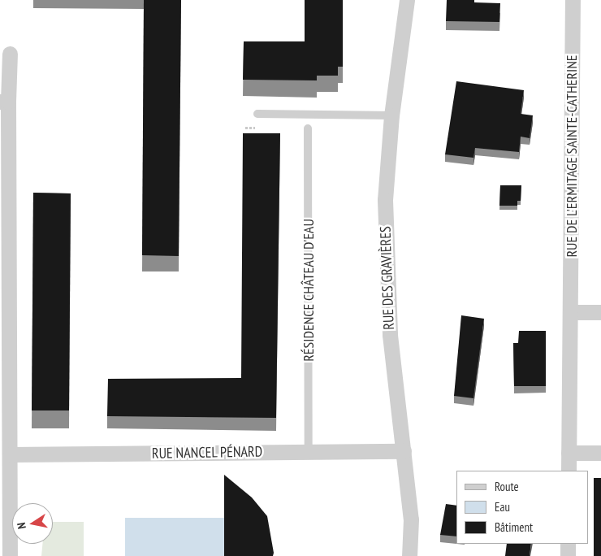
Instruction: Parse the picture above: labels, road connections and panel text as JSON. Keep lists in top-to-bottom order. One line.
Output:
{"streets":{"street":["RUE DE L'ERMITAGE SAINTE-CATHERINE","RUE DES GRAVIÈRES","RUE NANCEL PÉNARD"],"lane":["RÉSIDENCE CHÂTEAU D'EAU"]},"crossings":[["RUE DES GRAVIÈRES","RUE NANCEL PÉNARD"],["RÉSIDENCE CHÂTEAU D'EAU","RUE NANCEL PÉNARD"]],"legend":["Route","Eau","Bâtiment"],"north":"left"}
